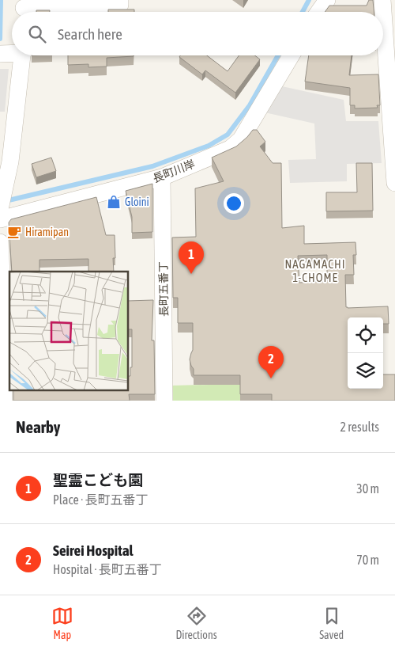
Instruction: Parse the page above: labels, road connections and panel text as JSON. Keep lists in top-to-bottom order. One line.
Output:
{"streets":{"street":["長町川岸","長町五番丁"]},"crossings":[["長町川岸","長町五番丁"]],"districts":["NAGAMACHI 1-CHOME"],"places":{"shop":["Gloini"],"cafe":["Hiramipan"]},"page":{"search":"Search here","pins":["1","2"],"heading":["Nearby","2 results"],"list":[{"mark":"1","name":"聖霊こども園","note":"Place · 長町五番丁","value":"30 m"},{"mark":"2","name":"Seirei Hospital","note":"Hospital · 長町五番丁","value":"70 m"}],"nav":["Map","Directions","Saved"]}}
